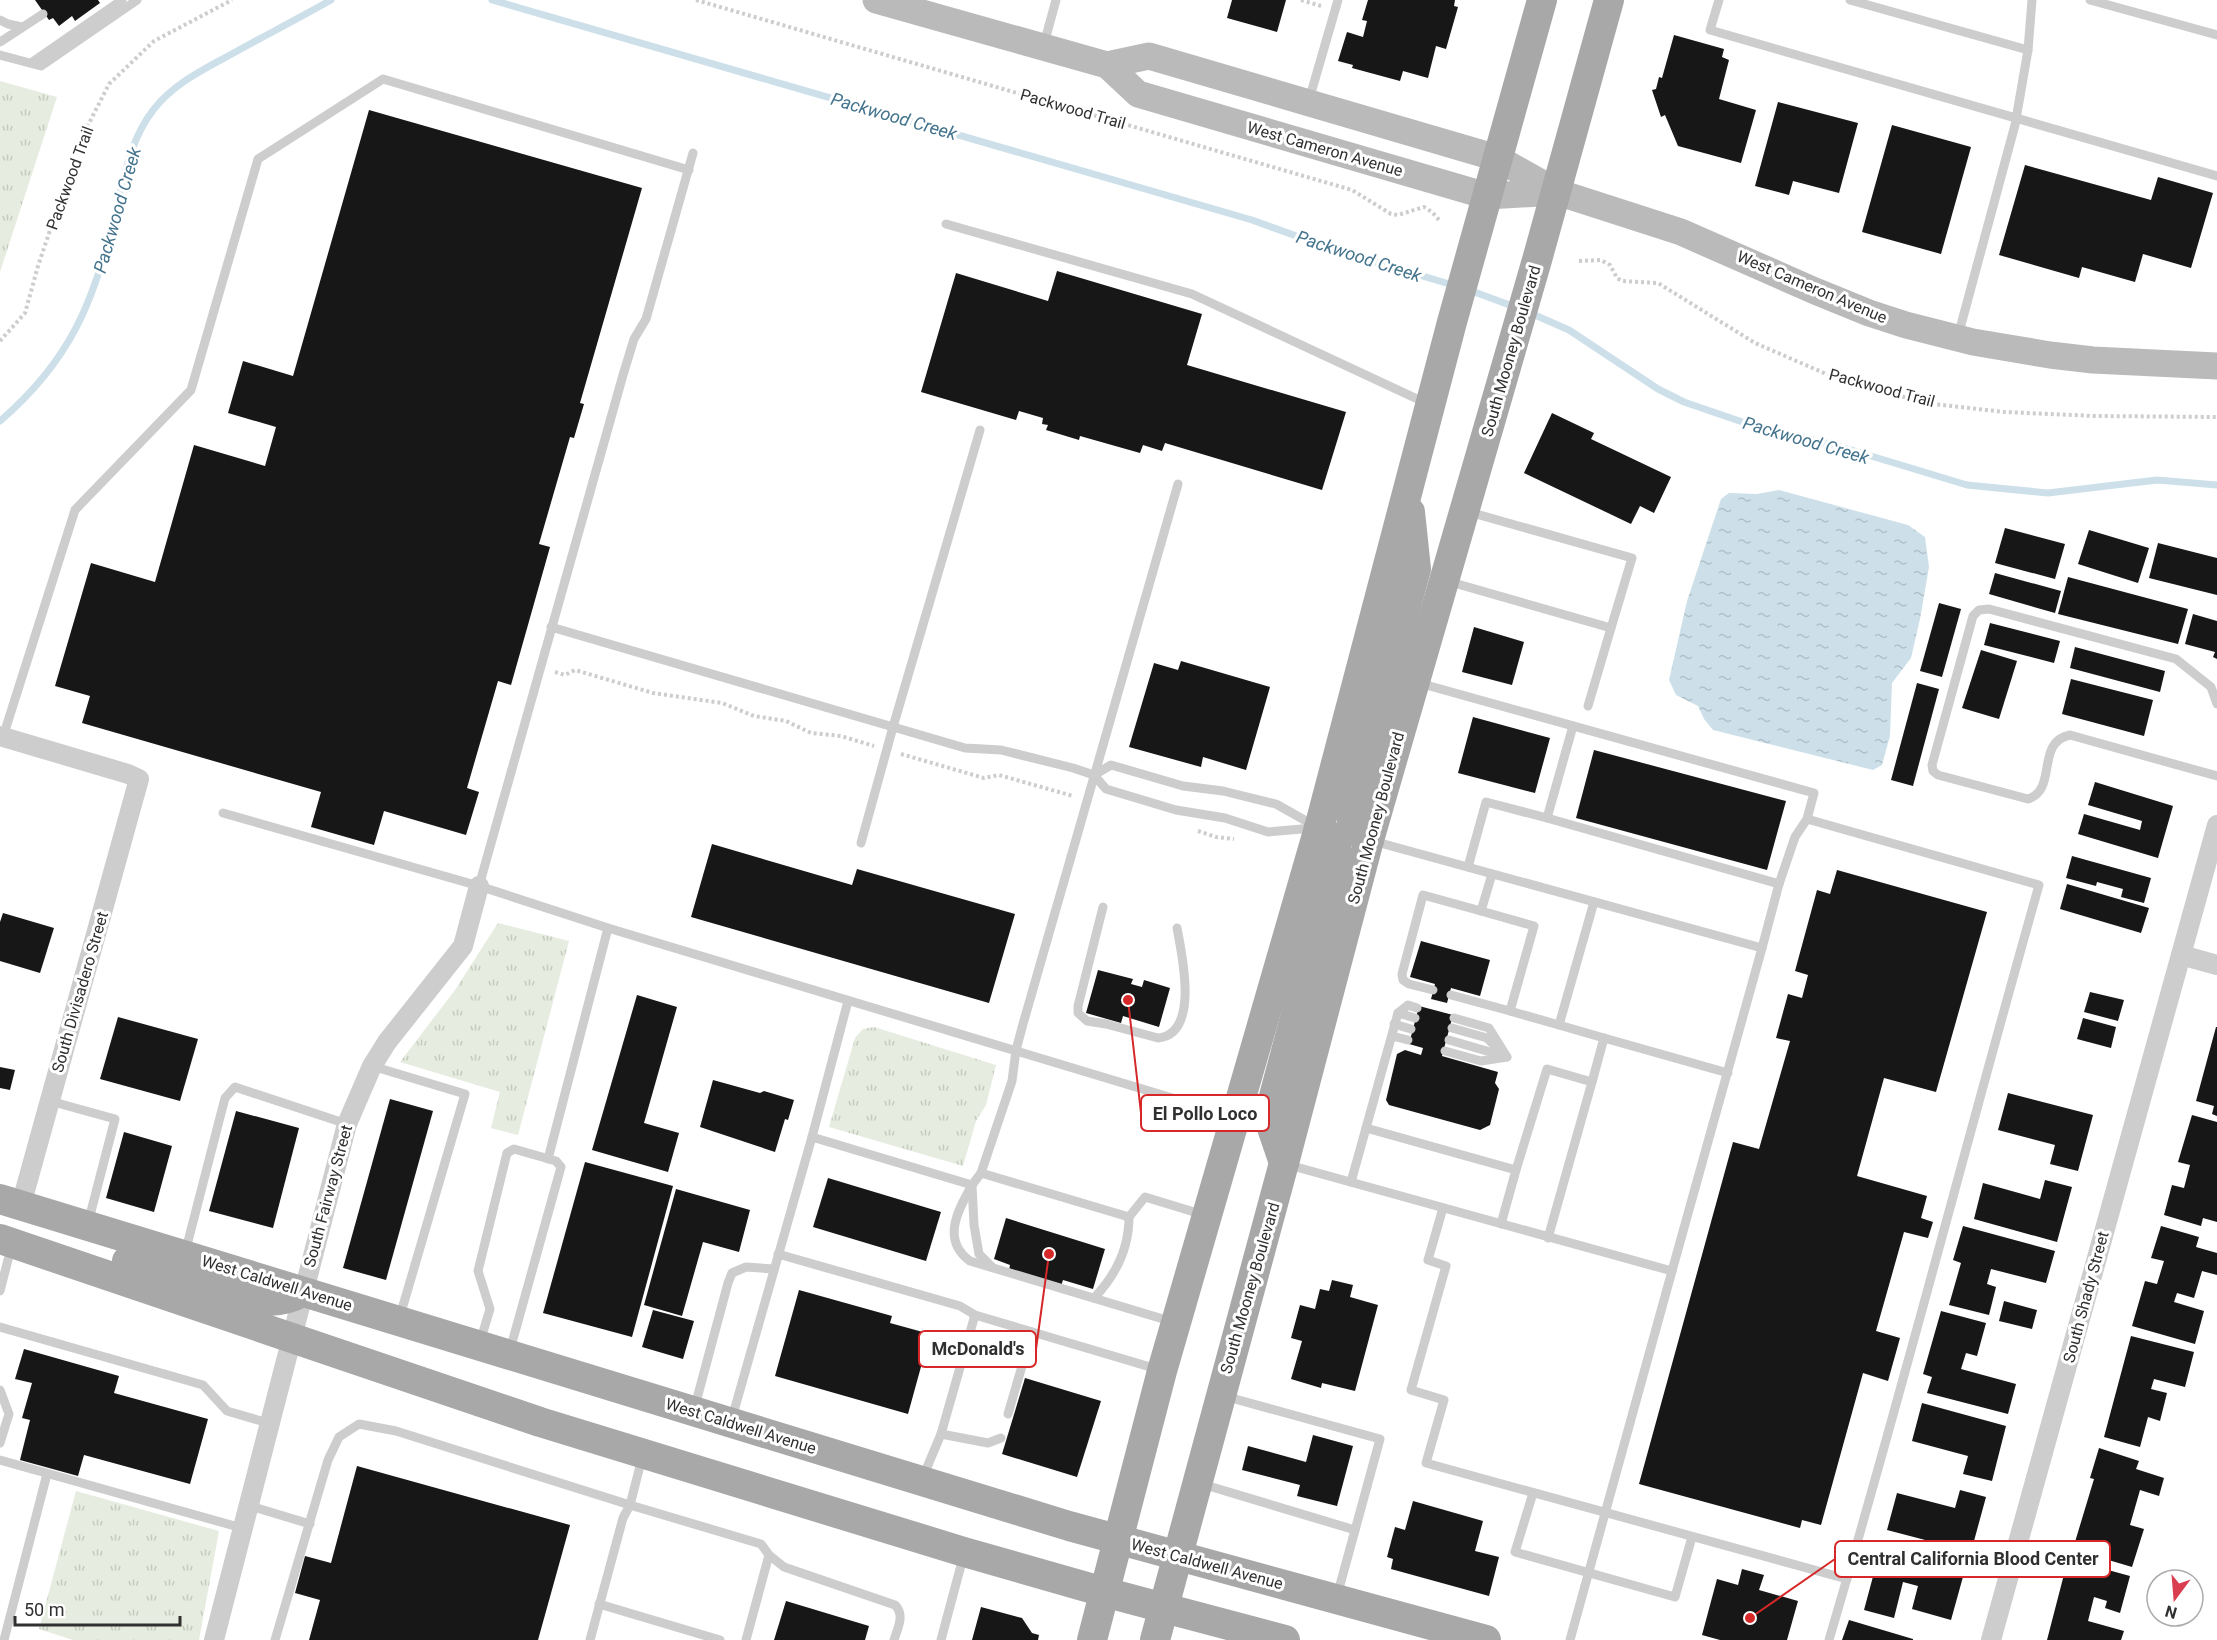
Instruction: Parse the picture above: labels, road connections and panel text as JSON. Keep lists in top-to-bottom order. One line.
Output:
{"streets":{"main road":["South Mooney Boulevard","West Caldwell Avenue"],"street":["West Cameron Avenue","South Divisadero Street","South Fairway Street","South Shady Street"],"path":["Packwood Trail"]},"crossings":[["West Cameron Avenue","South Mooney Boulevard"],["South Mooney Boulevard","West Caldwell Avenue"],["South Divisadero Street","West Caldwell Avenue"],["South Fairway Street","West Caldwell Avenue"]],"water":["Packwood Creek"],"places":["El Pollo Loco","McDonald's","Central California Blood Center"],"scale_bar":"50 m","north":"bottom"}
